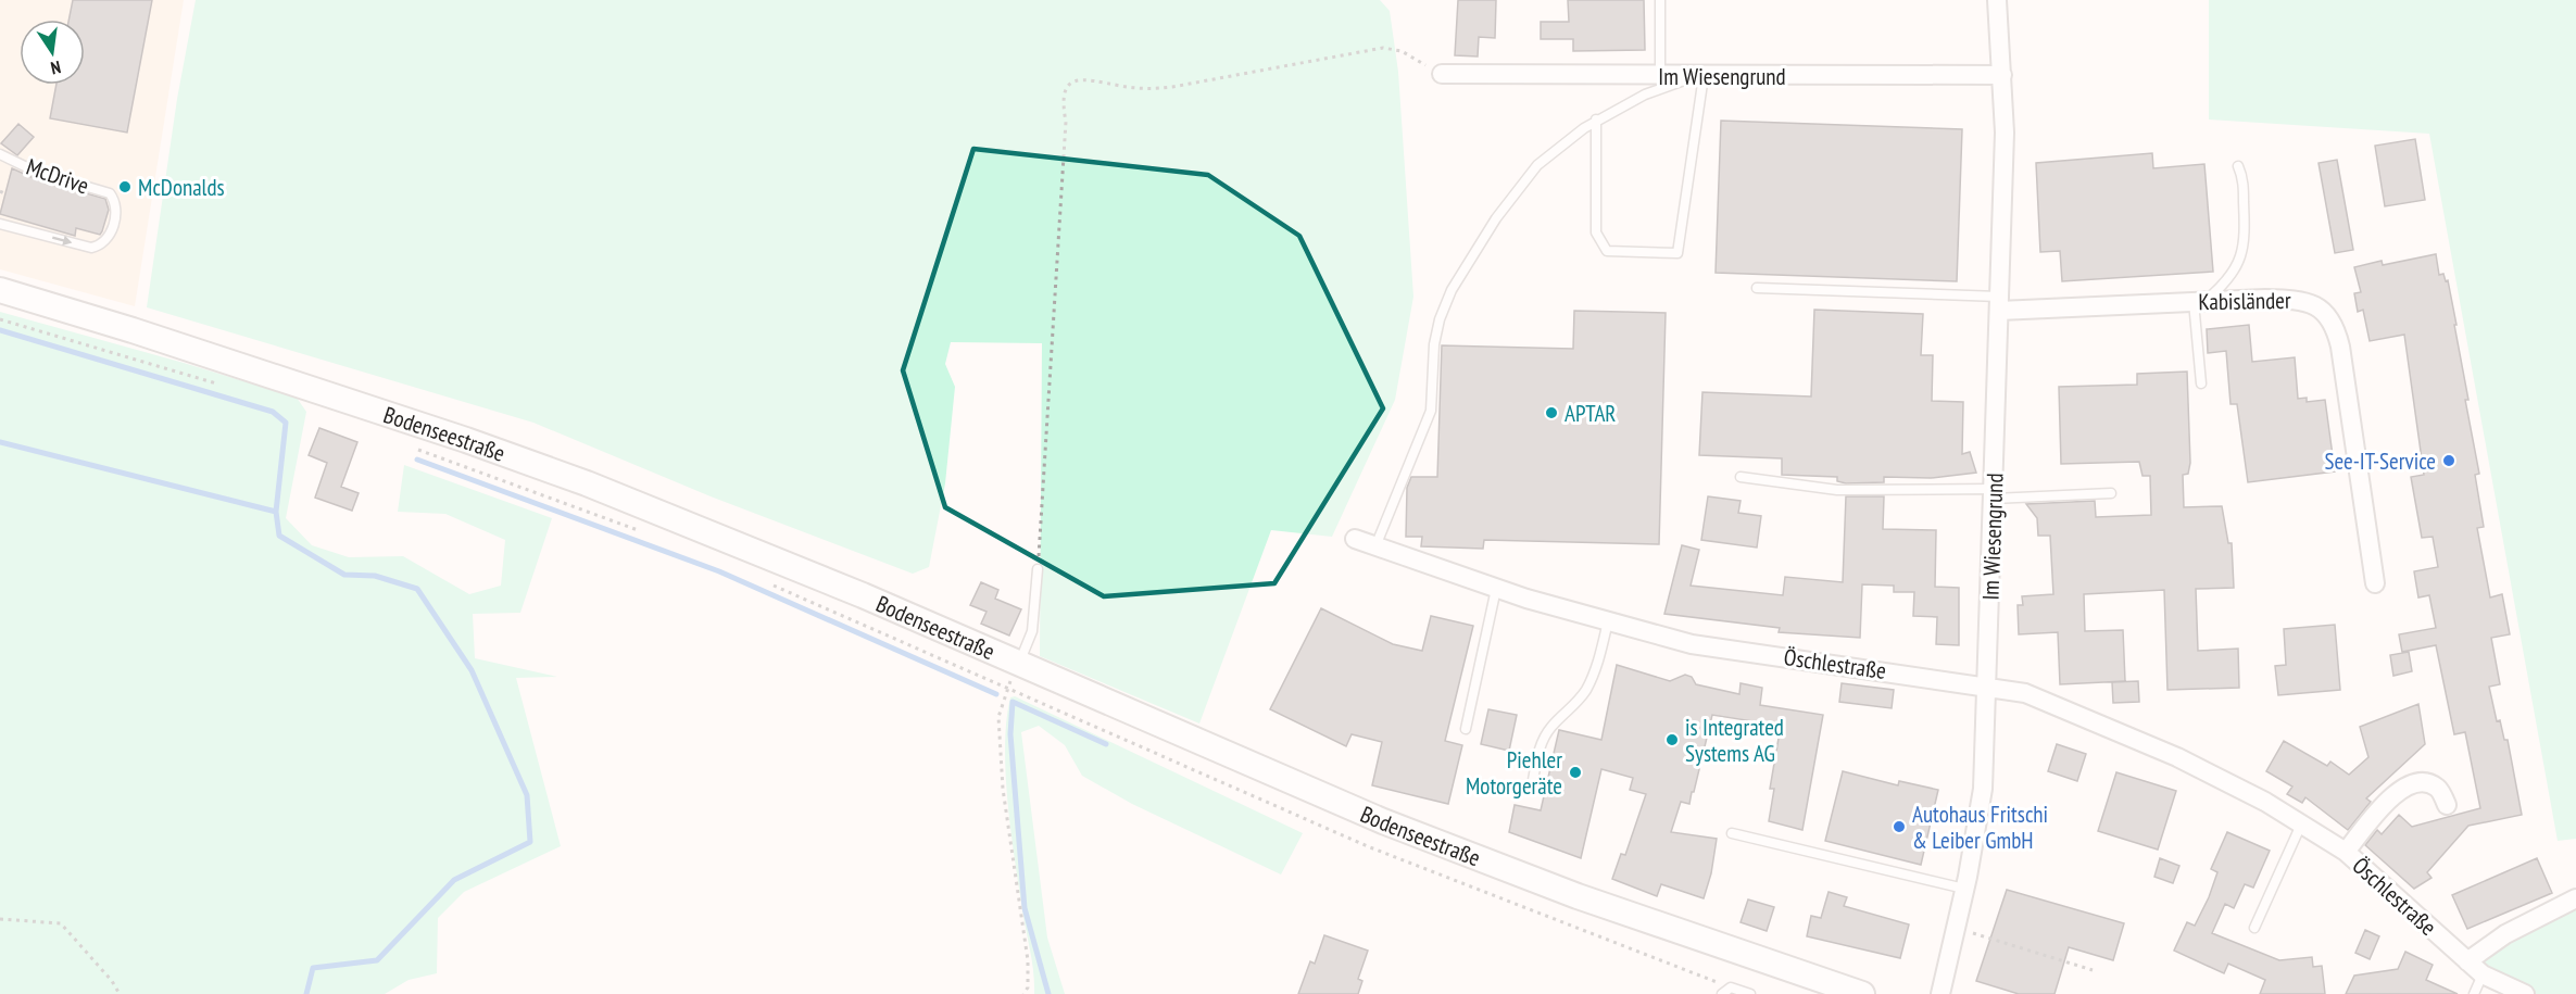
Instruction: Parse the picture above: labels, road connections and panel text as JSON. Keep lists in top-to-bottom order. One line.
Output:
{"streets":{"street":["Im Wiesengrund","Kabisländer","Bodenseestraße","Öschlestraße"],"lane":["McDrive"]},"crossings":[["Im Wiesengrund","Kabisländer"],["Im Wiesengrund","Öschlestraße"]],"places":["McDonalds","APTAR","See-IT-Service","is Integrated Systems AG","Piehler Motorgeräte","Autohaus Fritschi & Leiber GmbH"],"north":"bottom"}
